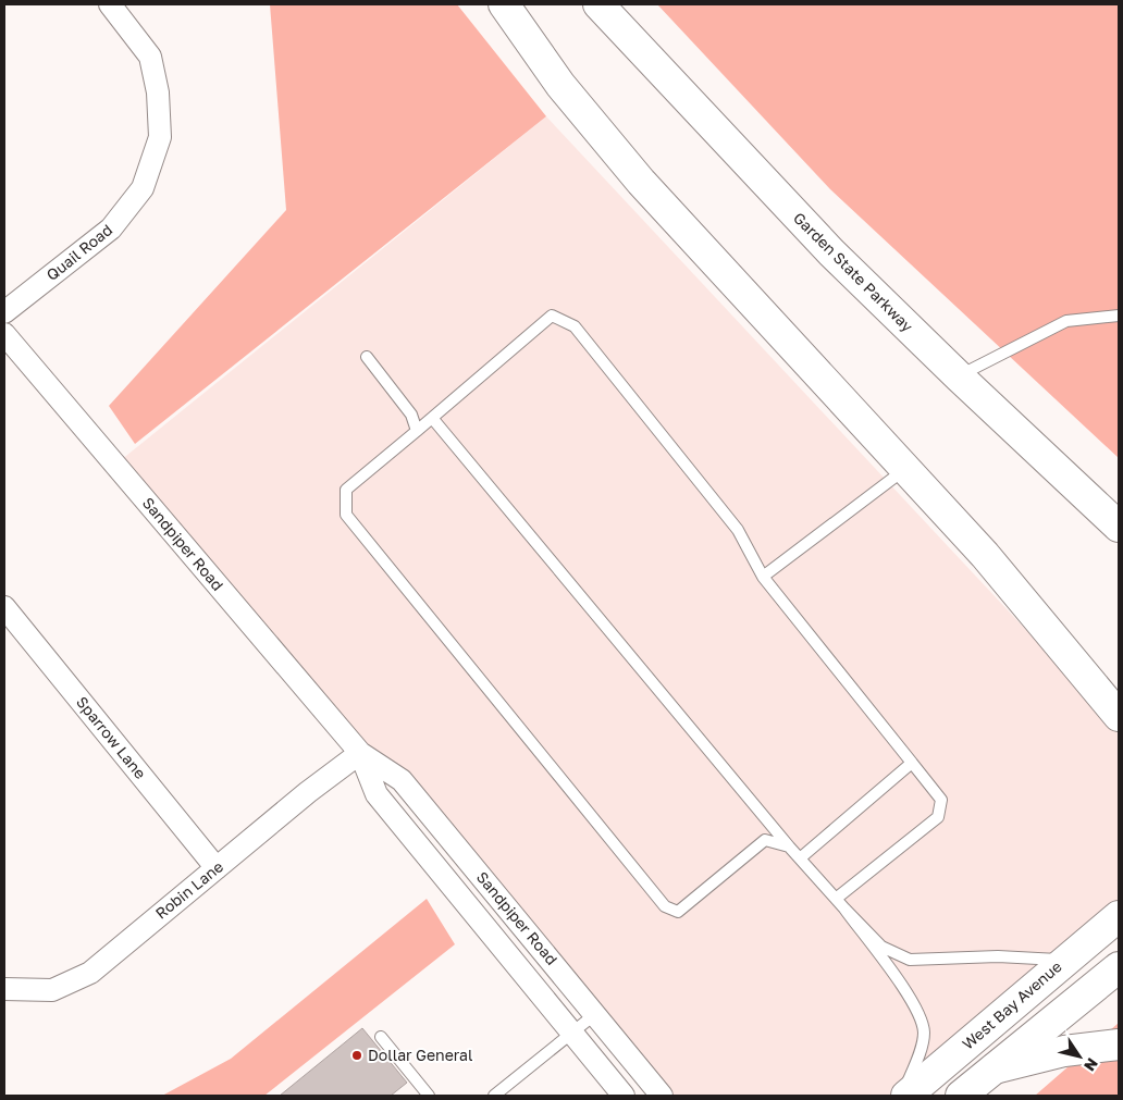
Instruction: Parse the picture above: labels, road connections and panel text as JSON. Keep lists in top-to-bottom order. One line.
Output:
{"streets":{"main road":["Garden State Parkway","West Bay Avenue"],"street":["Quail Road","Sandpiper Road","Sparrow Lane","Robin Lane"]},"crossings":[["Sandpiper Road","Robin Lane"],["Sparrow Lane","Robin Lane"]],"places":["Dollar General"],"north":"bottom right"}
